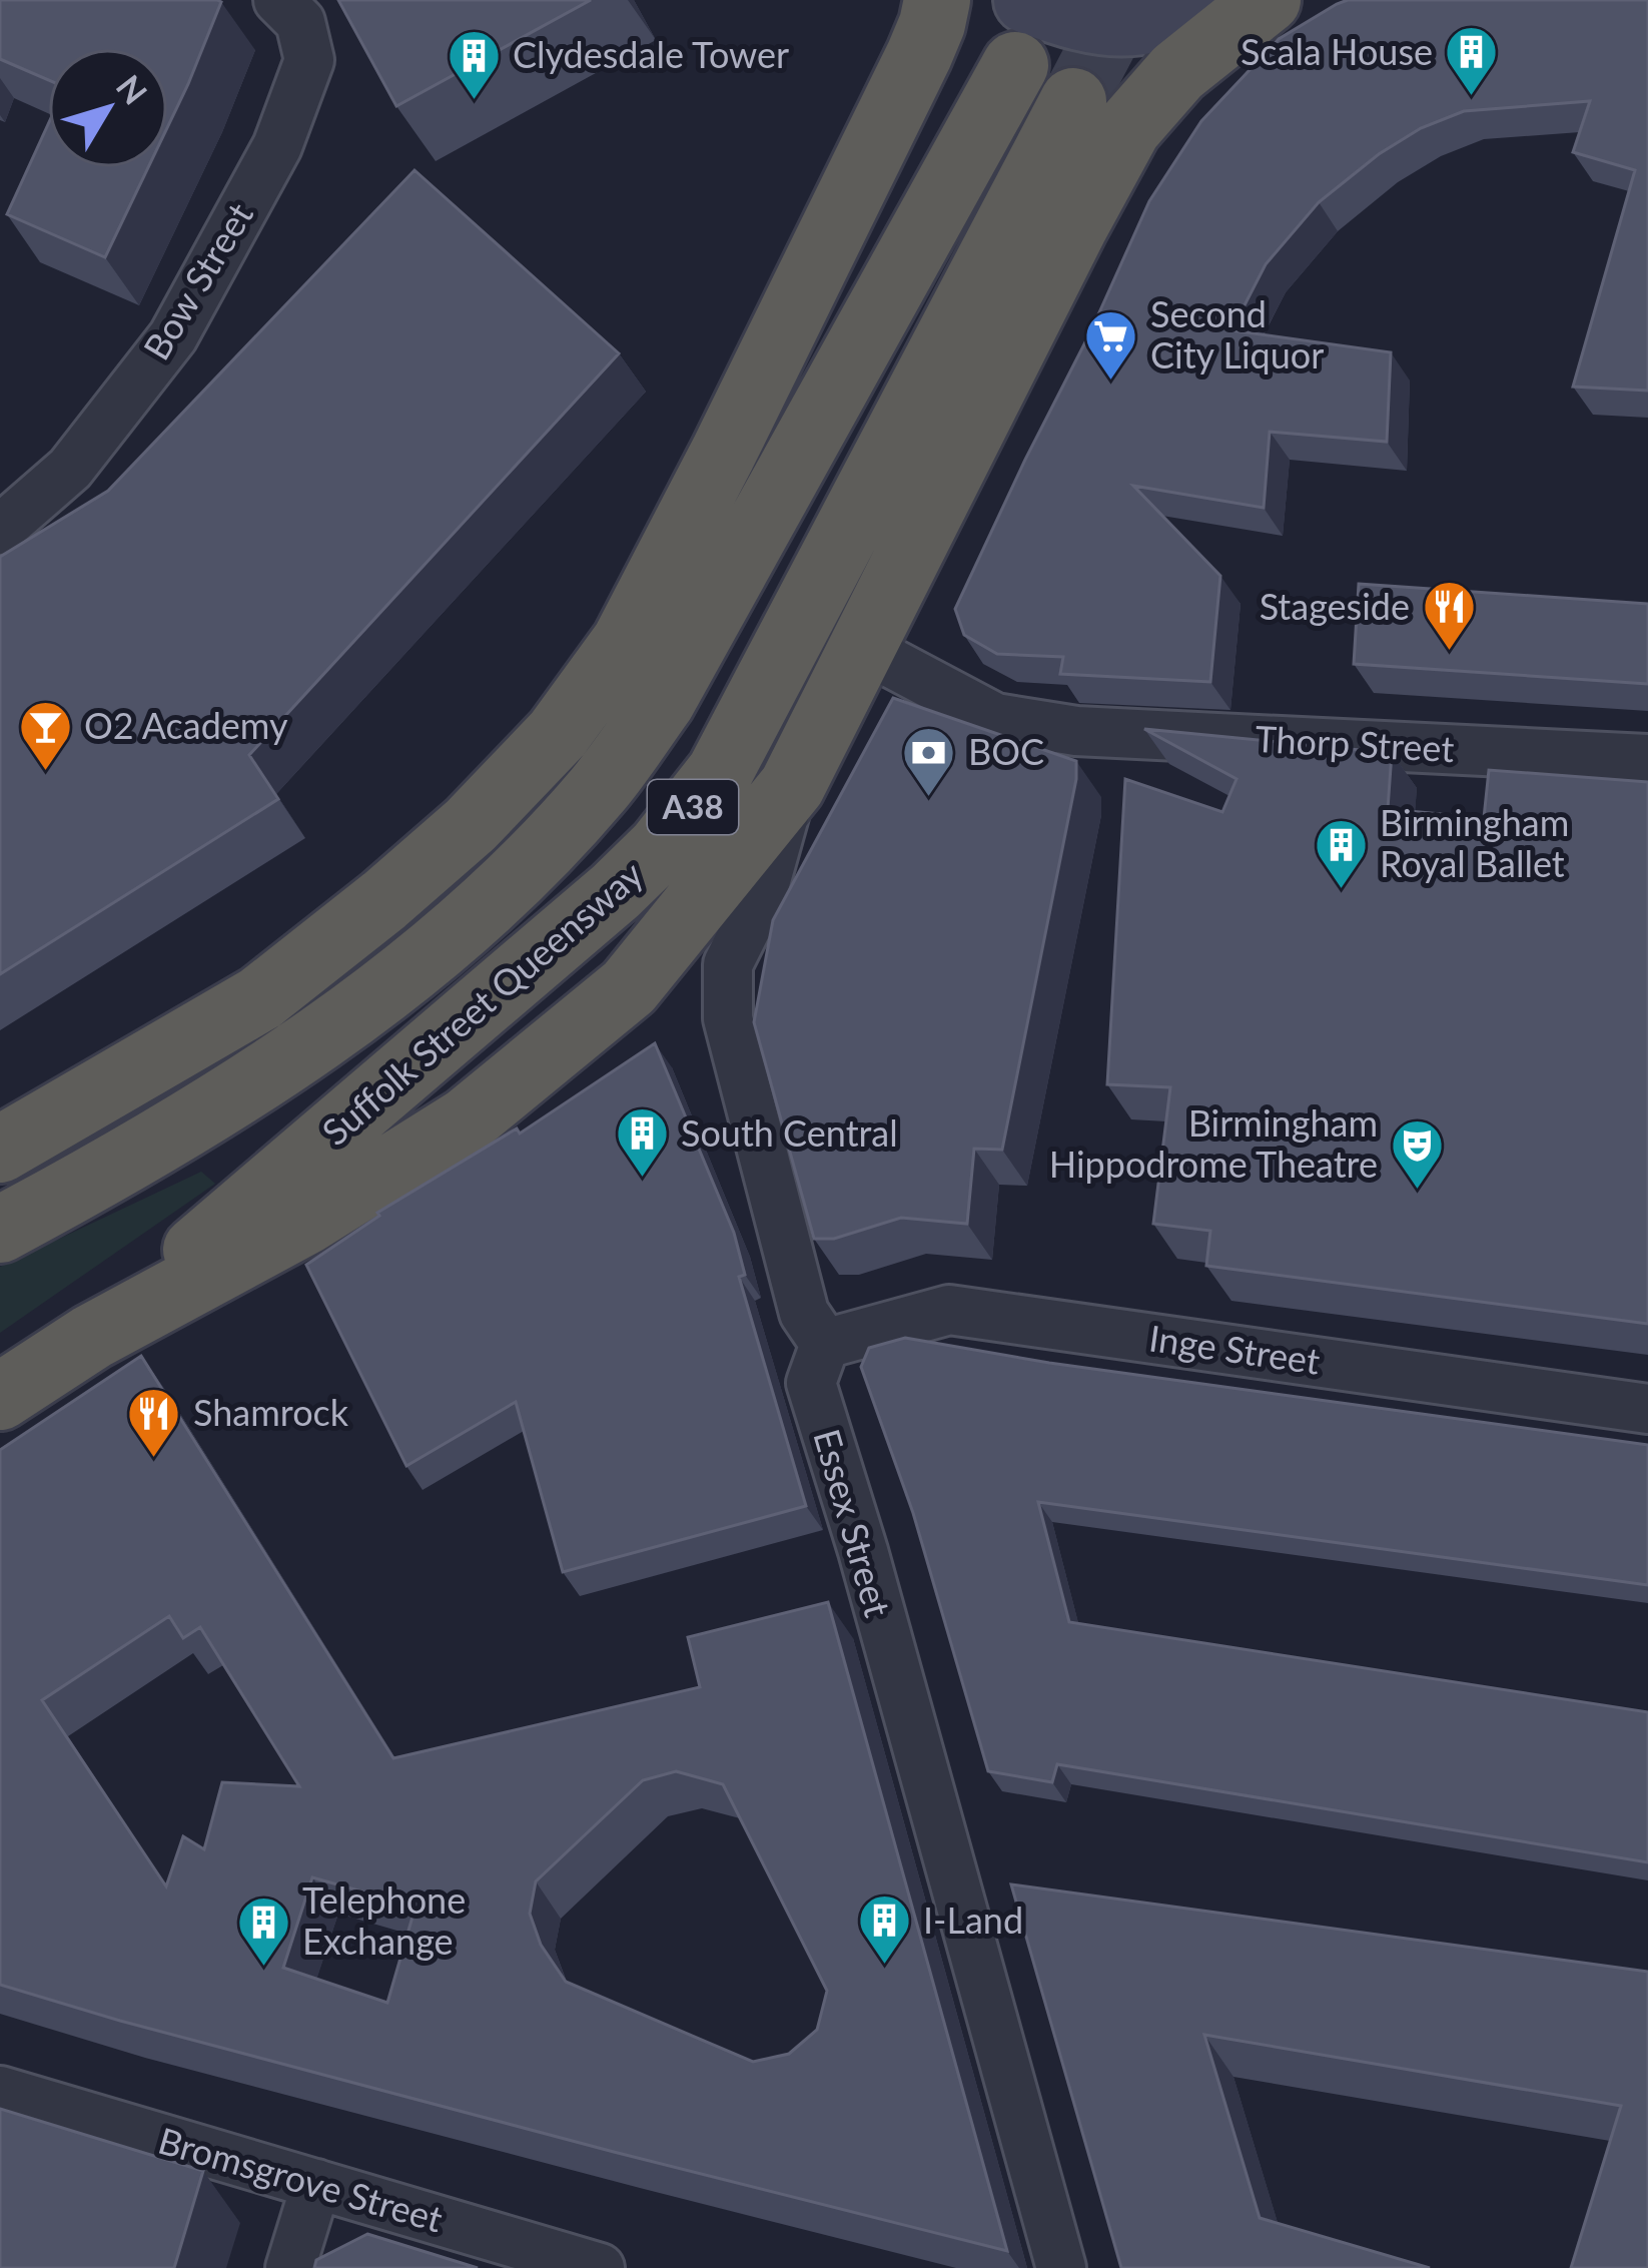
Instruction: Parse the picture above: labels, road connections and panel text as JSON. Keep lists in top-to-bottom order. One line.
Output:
{"streets":{"highway":["A38","Suffolk Street Queensway"],"street":["Bow Street","Thorp Street","Inge Street","Essex Street","Bromsgrove Street"]},"crossings":[["A38","Suffolk Street Queensway"],["Inge Street","Essex Street"]],"places":{"building":["Scala House","Clydesdale Tower","Birmingham Royal Ballet","South Central","I-Land","Telephone Exchange"],"supermarket":["Second City Liquor"],"restaurant":["Stageside","Shamrock"],"bar":["O2 Academy"],"bank":["BOC"],"theatre":["Birmingham Hippodrome Theatre"]},"north":"top right"}
